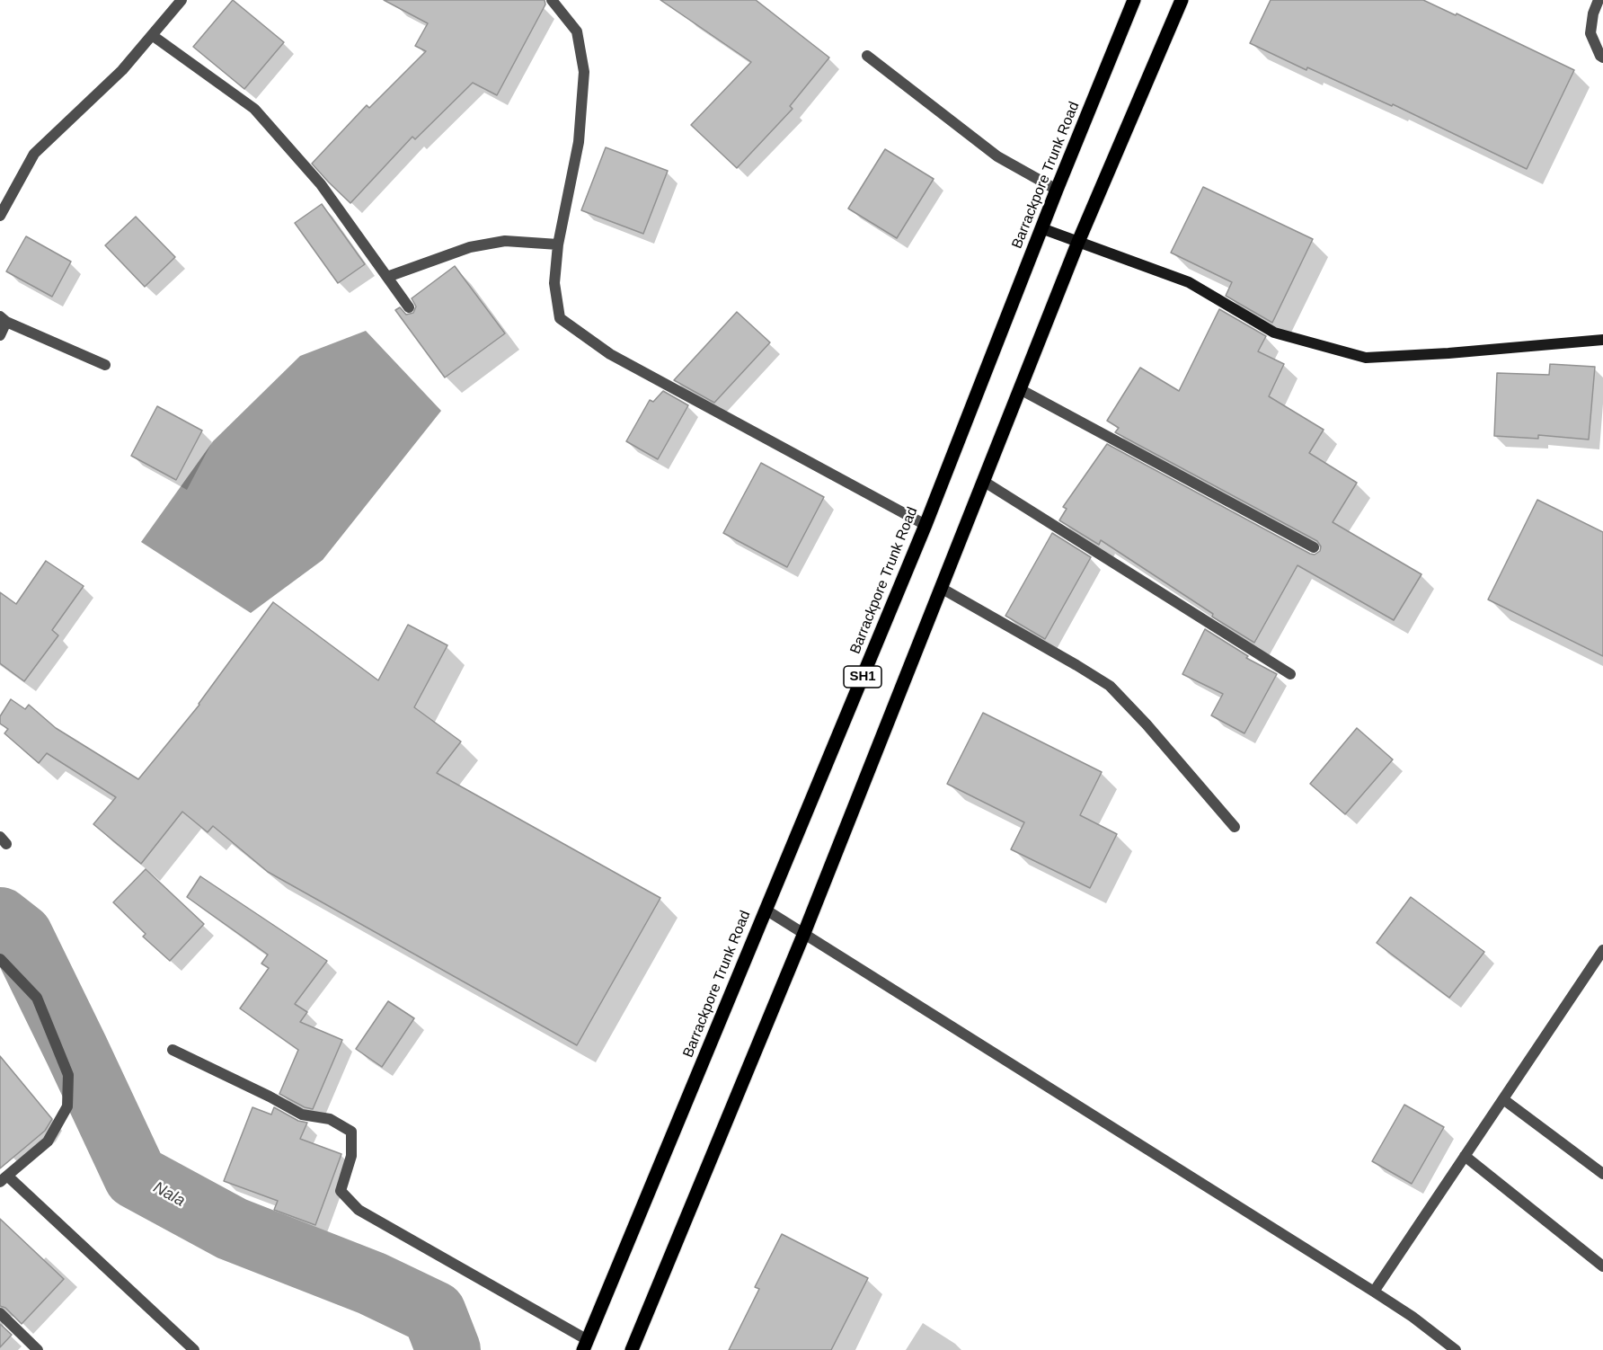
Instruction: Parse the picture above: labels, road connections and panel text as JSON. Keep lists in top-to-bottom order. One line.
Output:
{"streets":{"main road":["Barrackpore Trunk Road","SH1"]},"water":["Nala"]}
